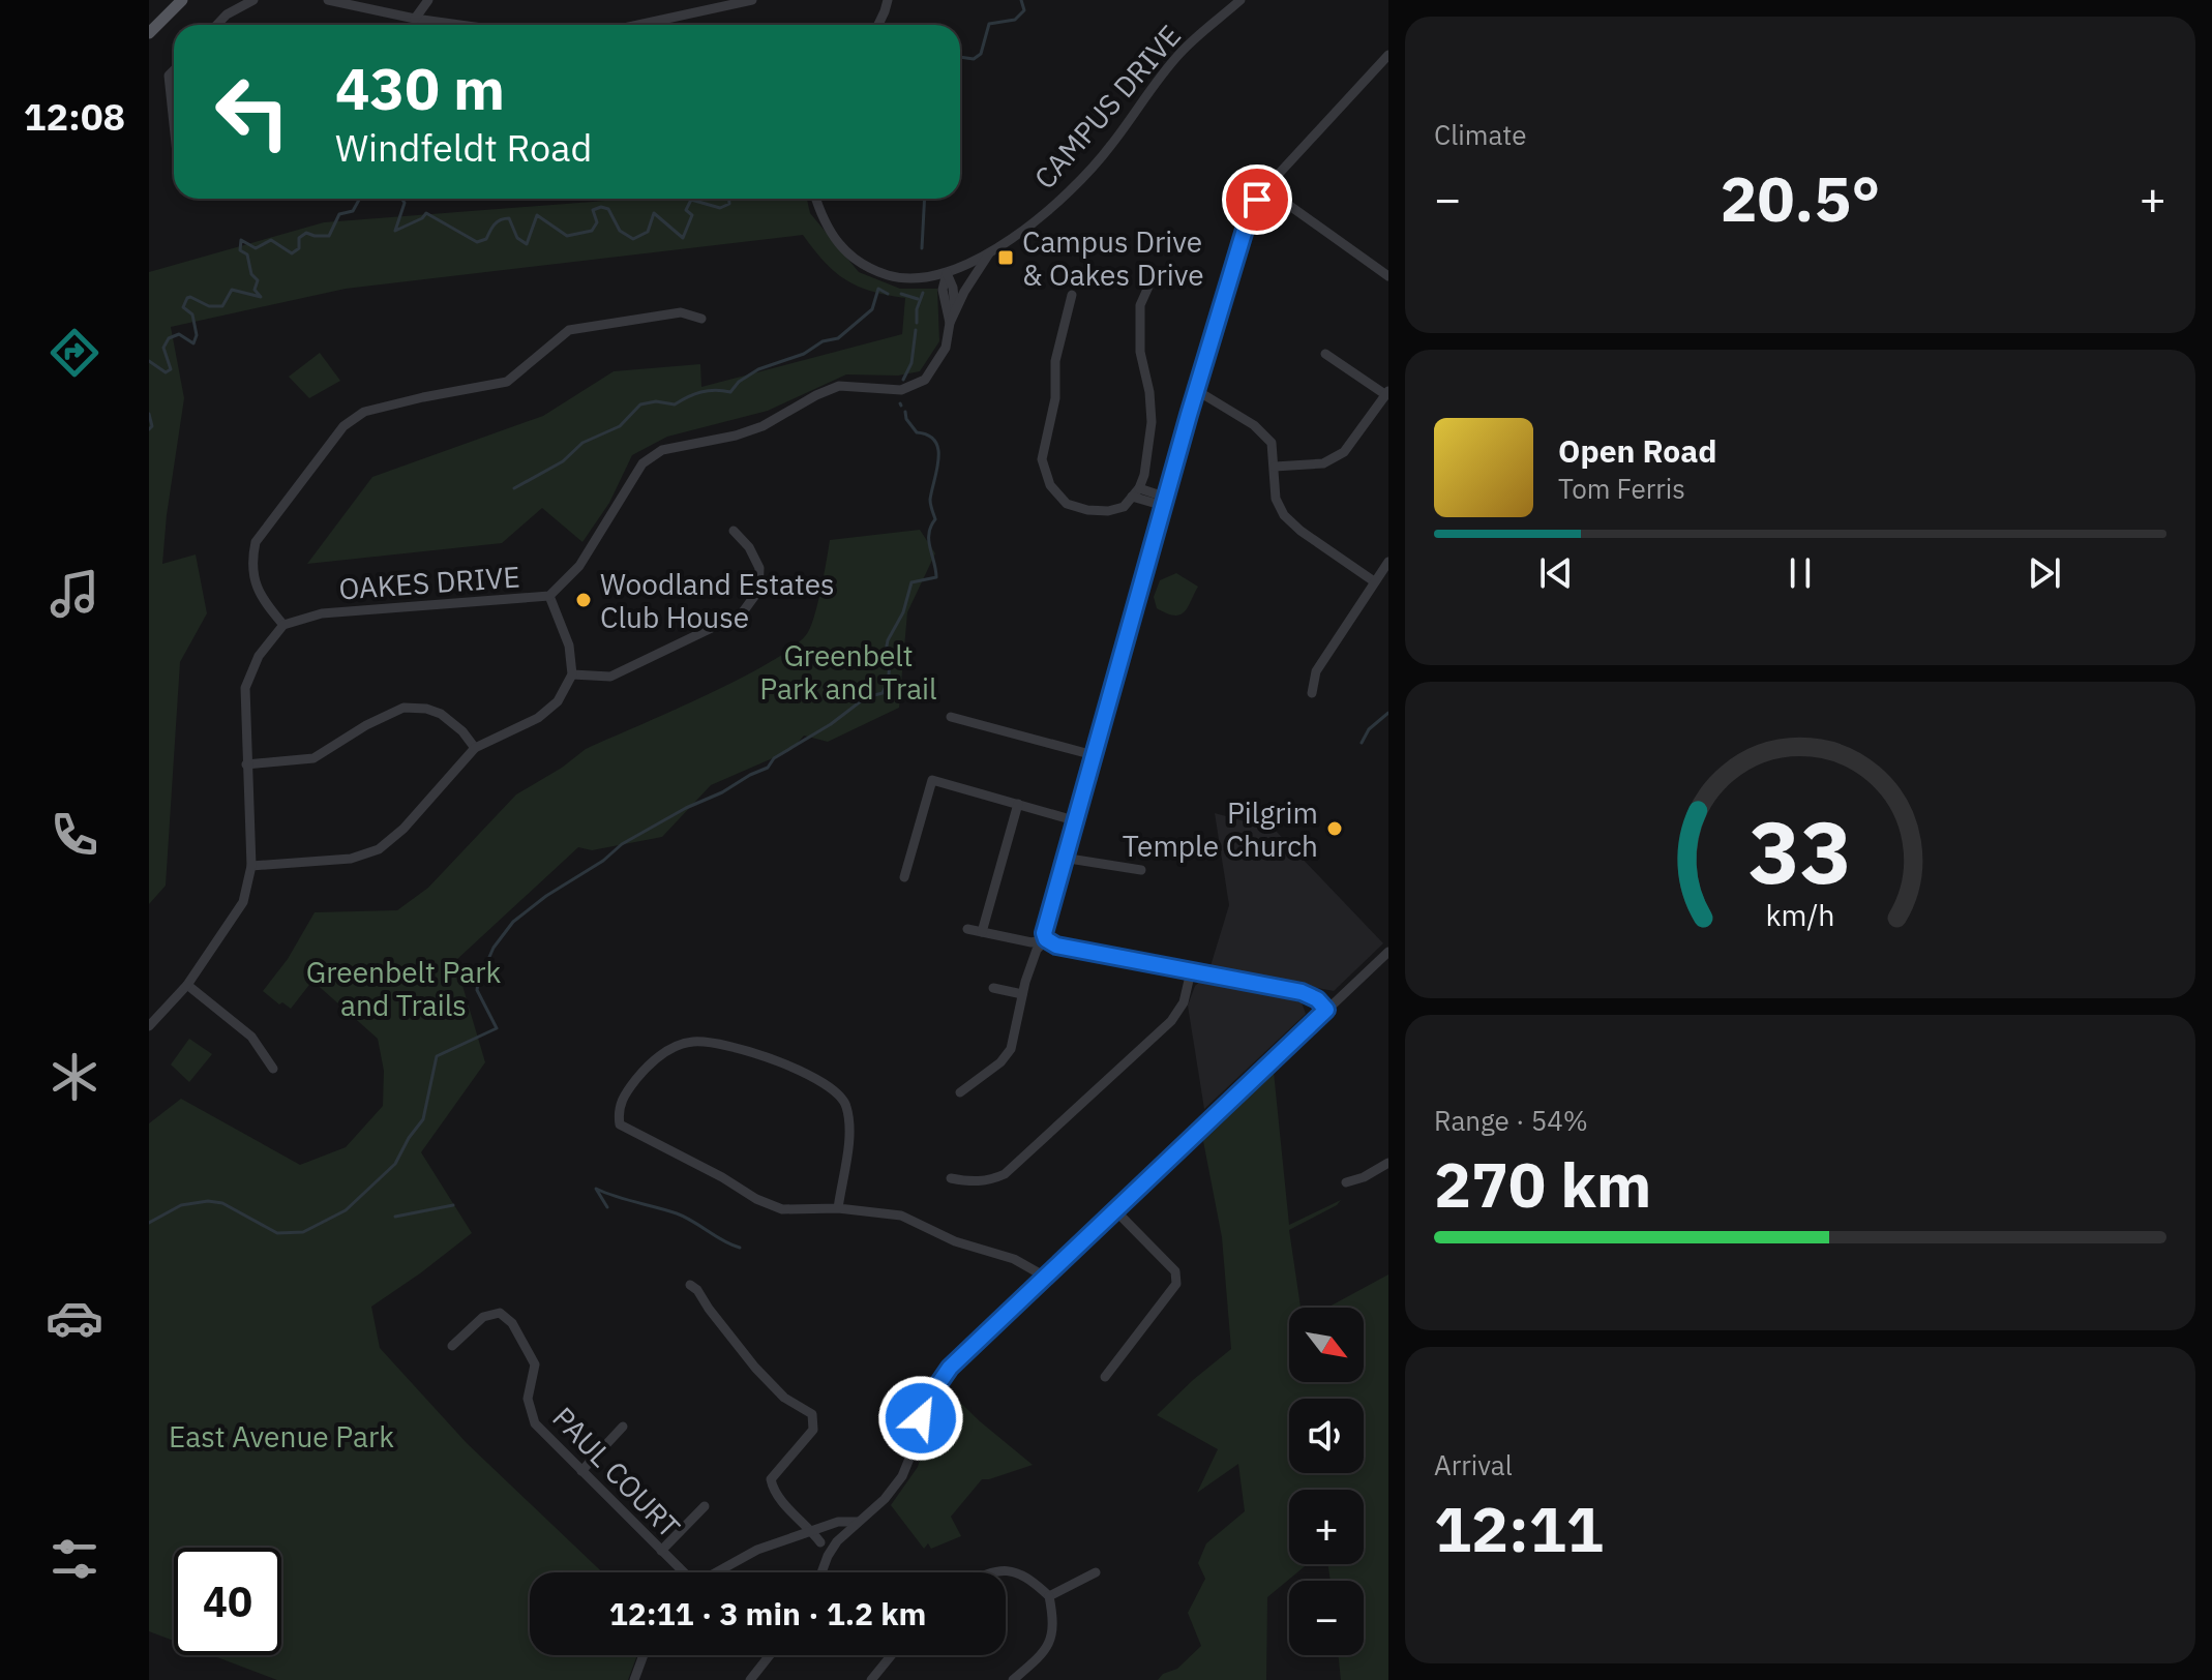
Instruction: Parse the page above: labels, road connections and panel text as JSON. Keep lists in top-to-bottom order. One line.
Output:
{"streets":{"street":["CAMPUS DRIVE","OAKES DRIVE","PAUL COURT"]},"crossings":[["CAMPUS DRIVE","OAKES DRIVE"]],"parks":["Greenbelt Park and Trail","Greenbelt Park and Trails","East Avenue Park"],"places":{"transit":["Campus Drive & Oakes Drive"],"other":["Woodland Estates Club House","Pilgrim Temple Church"]},"north":"bottom right","page":{"tabs":"12:08","tile":["Climate",["Range · 54%","270 km"],["Arrival","12:11"]],"turn":["430 m","Windfeldt Road"],"heat":["−","20.5°","+"],"song":["Open Road","Tom Ferris"],"map_buttons":["+","−"],"limit":"40","trip":"12:11 · 3 min · 1.2 km","gauge":["33","km/h"]}}
